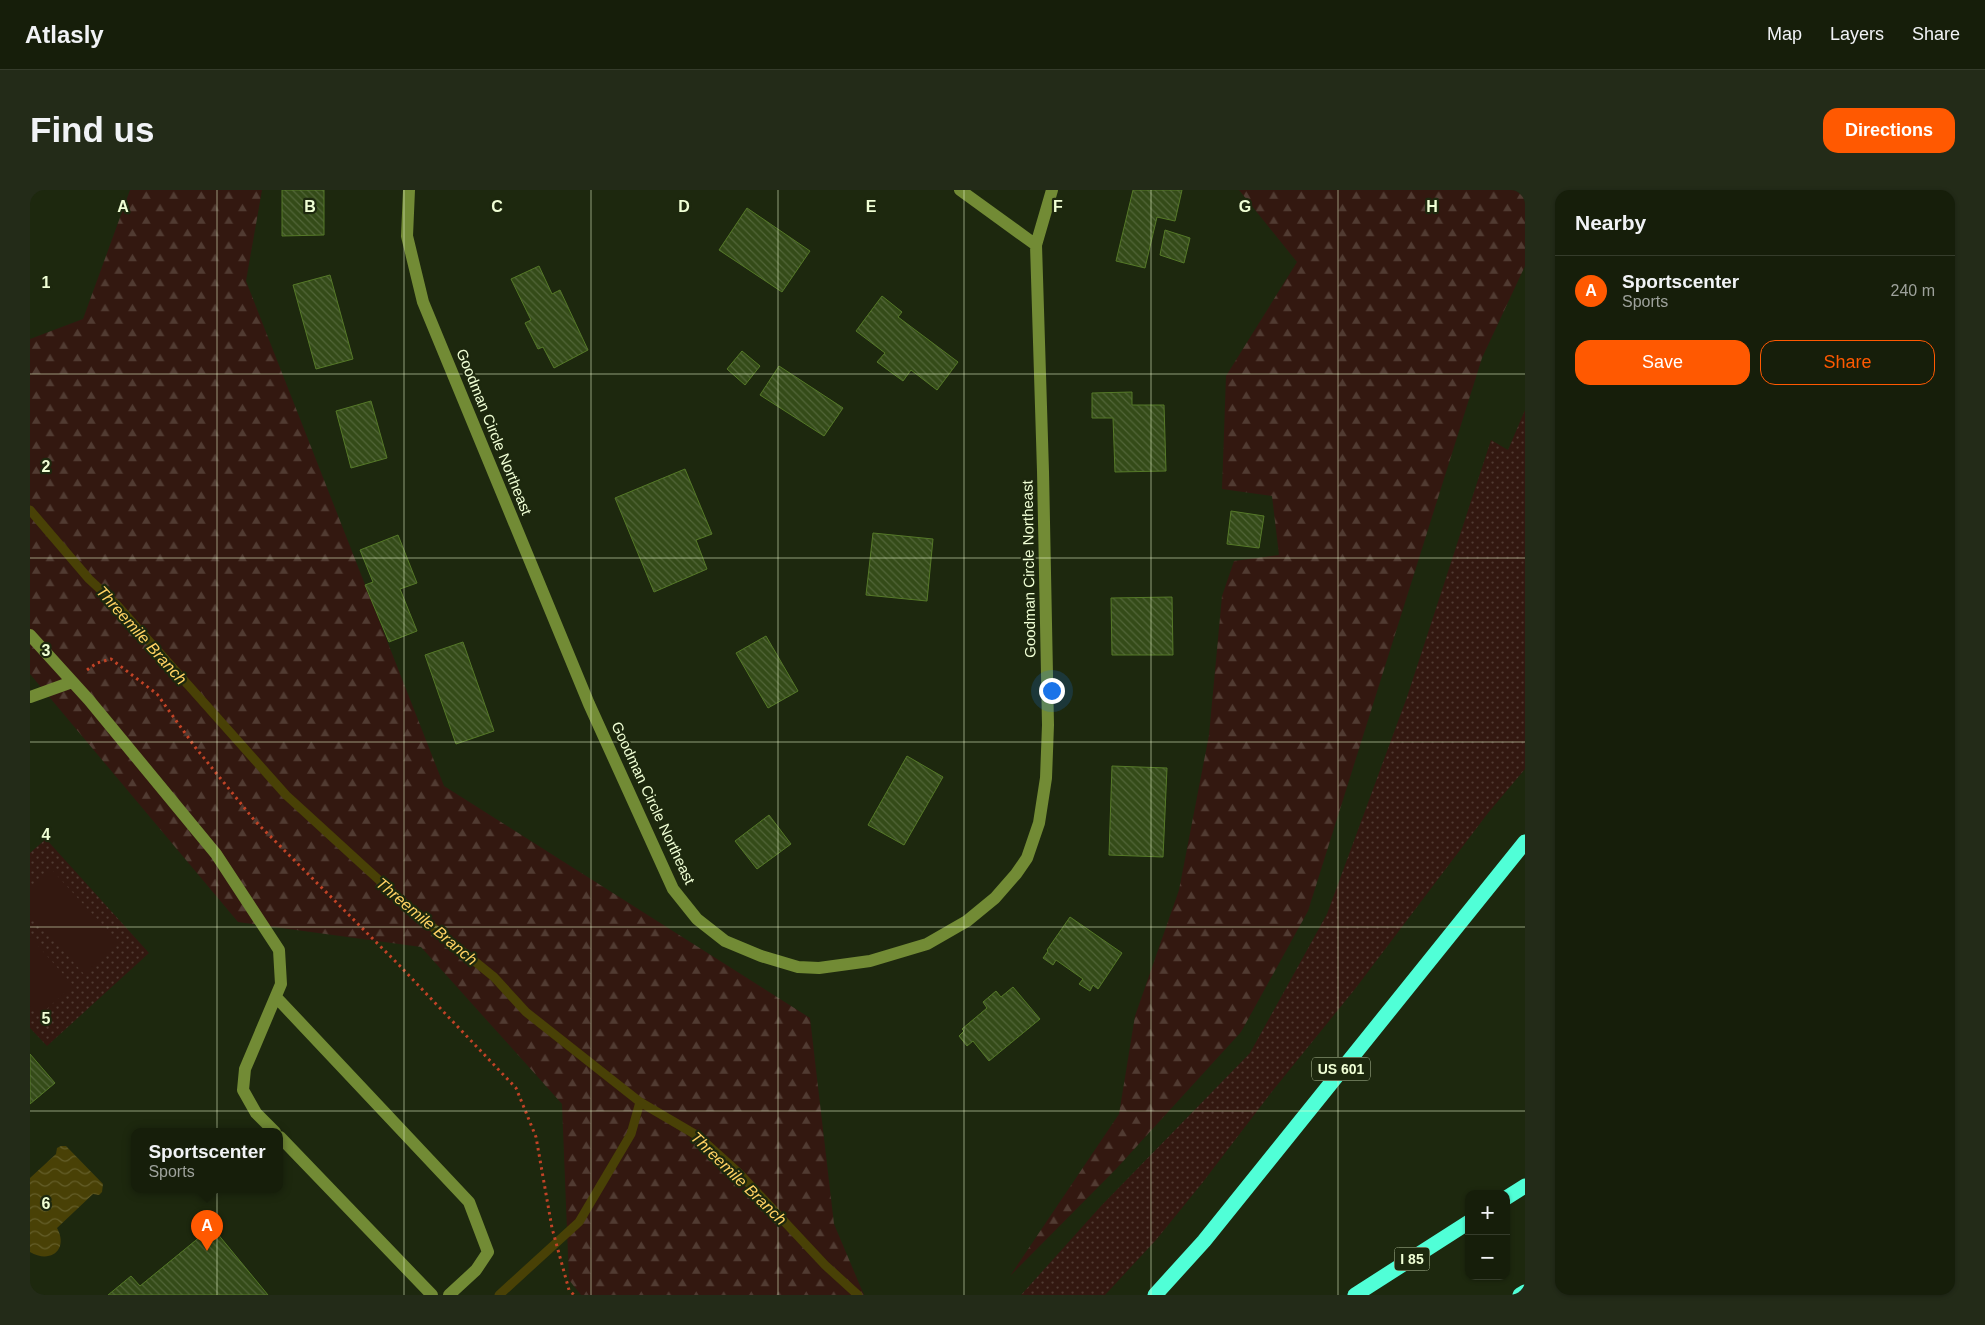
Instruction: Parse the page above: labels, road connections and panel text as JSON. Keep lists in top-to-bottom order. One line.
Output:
{"streets":{"highway":["US 601","I 85"],"street":["Goodman Circle Northeast"]},"water":["Threemile Branch"],"page":{"header":"Atlasly","nav":["Map","Layers","Share"],"buttons":["Directions",["Save","Share"]],"title":"Find us","heading":"Nearby","list":[{"mark":"A","name":"Sportscenter","note":"Sports","value":"240 m"}],"popup":["Sportscenter","Sports"],"map_buttons":["+","−"],"pins":"A"},"grid":{"columns":["A","B","C","D","E","F","G","H"],"rows":["1","2","3","4","5","6"]}}
